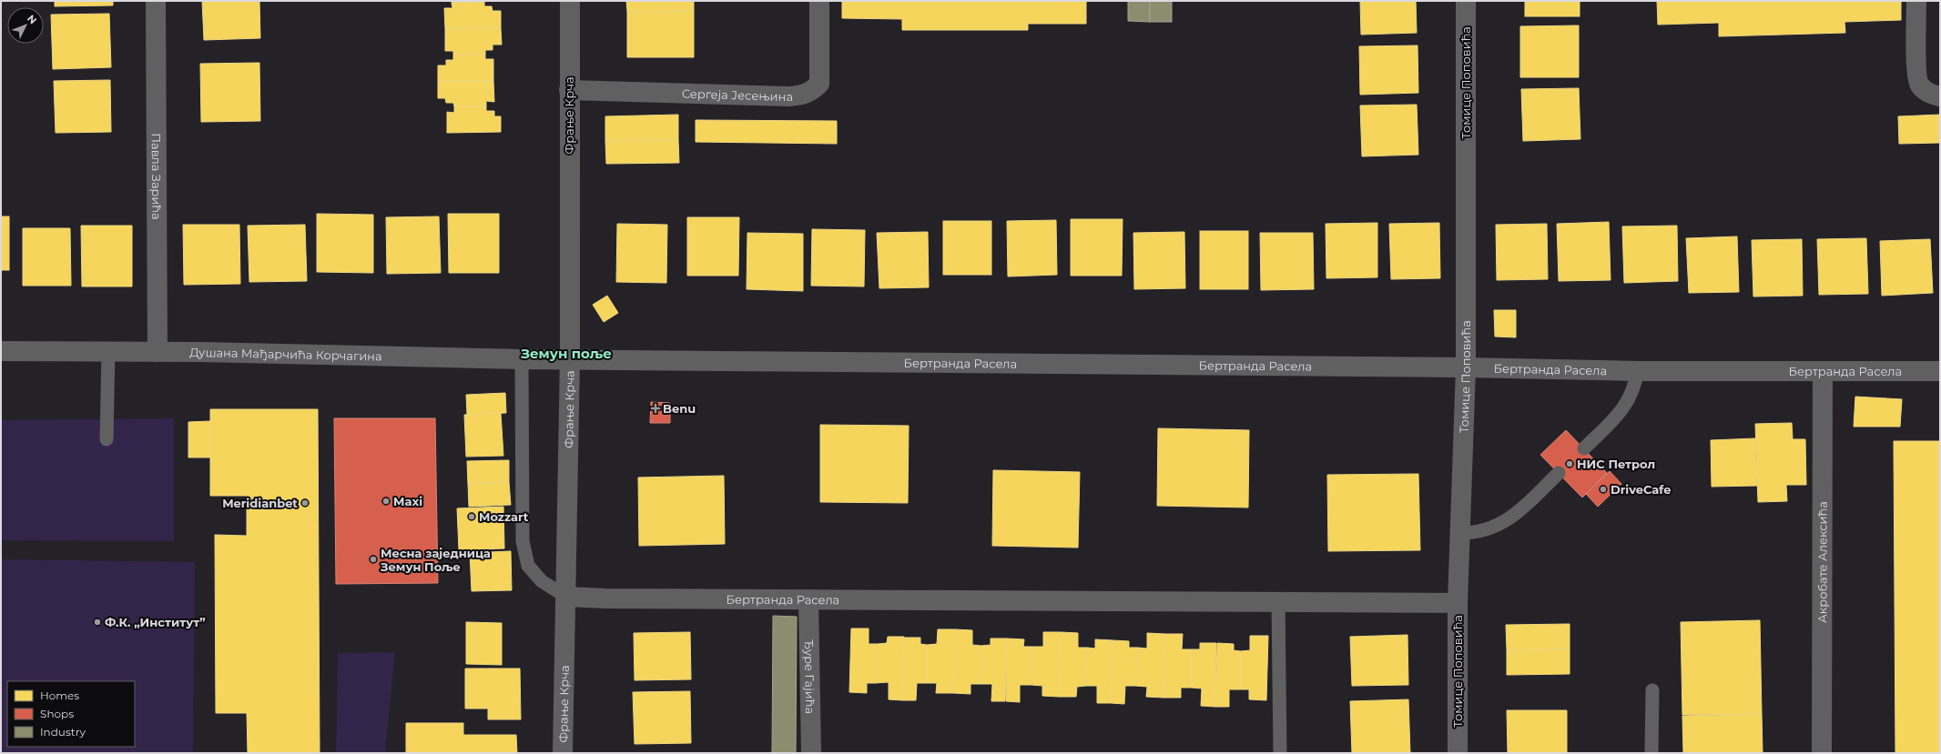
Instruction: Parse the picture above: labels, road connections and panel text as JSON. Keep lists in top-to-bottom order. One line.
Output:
{"streets":{"street":["Томице Поповића","Сергеја Јесењина","Фрање Крча","Павла Зарића","Душана Мађарчића Корчагина","Бертранда Расела","Акробате Алексића","Ђуре Гајића"]},"crossings":[["Томице Поповића","Бертранда Расела"],["Сергеја Јесењина","Фрање Крча"],["Фрање Крча","Душана Мађарчића Корчагина"],["Фрање Крча","Бертранда Расела"],["Павла Зарића","Душана Мађарчића Корчагина"],["Душана Мађарчића Корчагина","Бертранда Расела"],["Бертранда Расела","Акробате Алексића"],["Бертранда Расела","Ђуре Гајића"]],"districts":["Земун поље"],"places":{"health":["Benu"],"other":["НИС Петрол","DriveCafe","Maxi","Meridianbet","Mozzart","Месна заједница Земун Поље","Ф.К. „Институт”"]},"legend":["Homes","Shops","Industry"],"north":"top right"}
